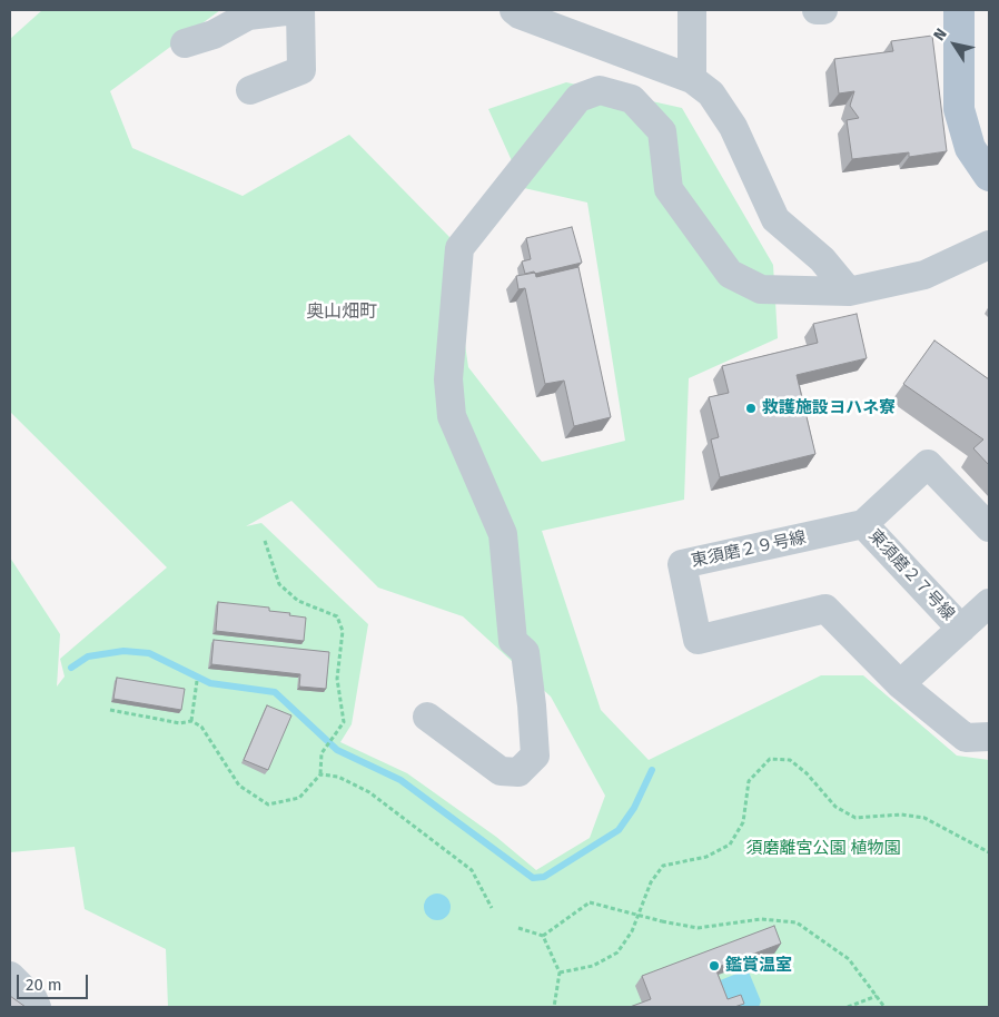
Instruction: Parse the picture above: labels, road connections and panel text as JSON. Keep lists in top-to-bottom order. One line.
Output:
{"streets":{"street":["東須磨２９号線","東須磨２７号線"]},"crossings":[["東須磨２９号線","東須磨２７号線"]],"districts":["奥山畑町"],"parks":["須磨離宮公園 植物園"],"places":["救護施設ヨハネ寮","鑑賞温室"],"scale_bar":"20 m","north":"top left"}
